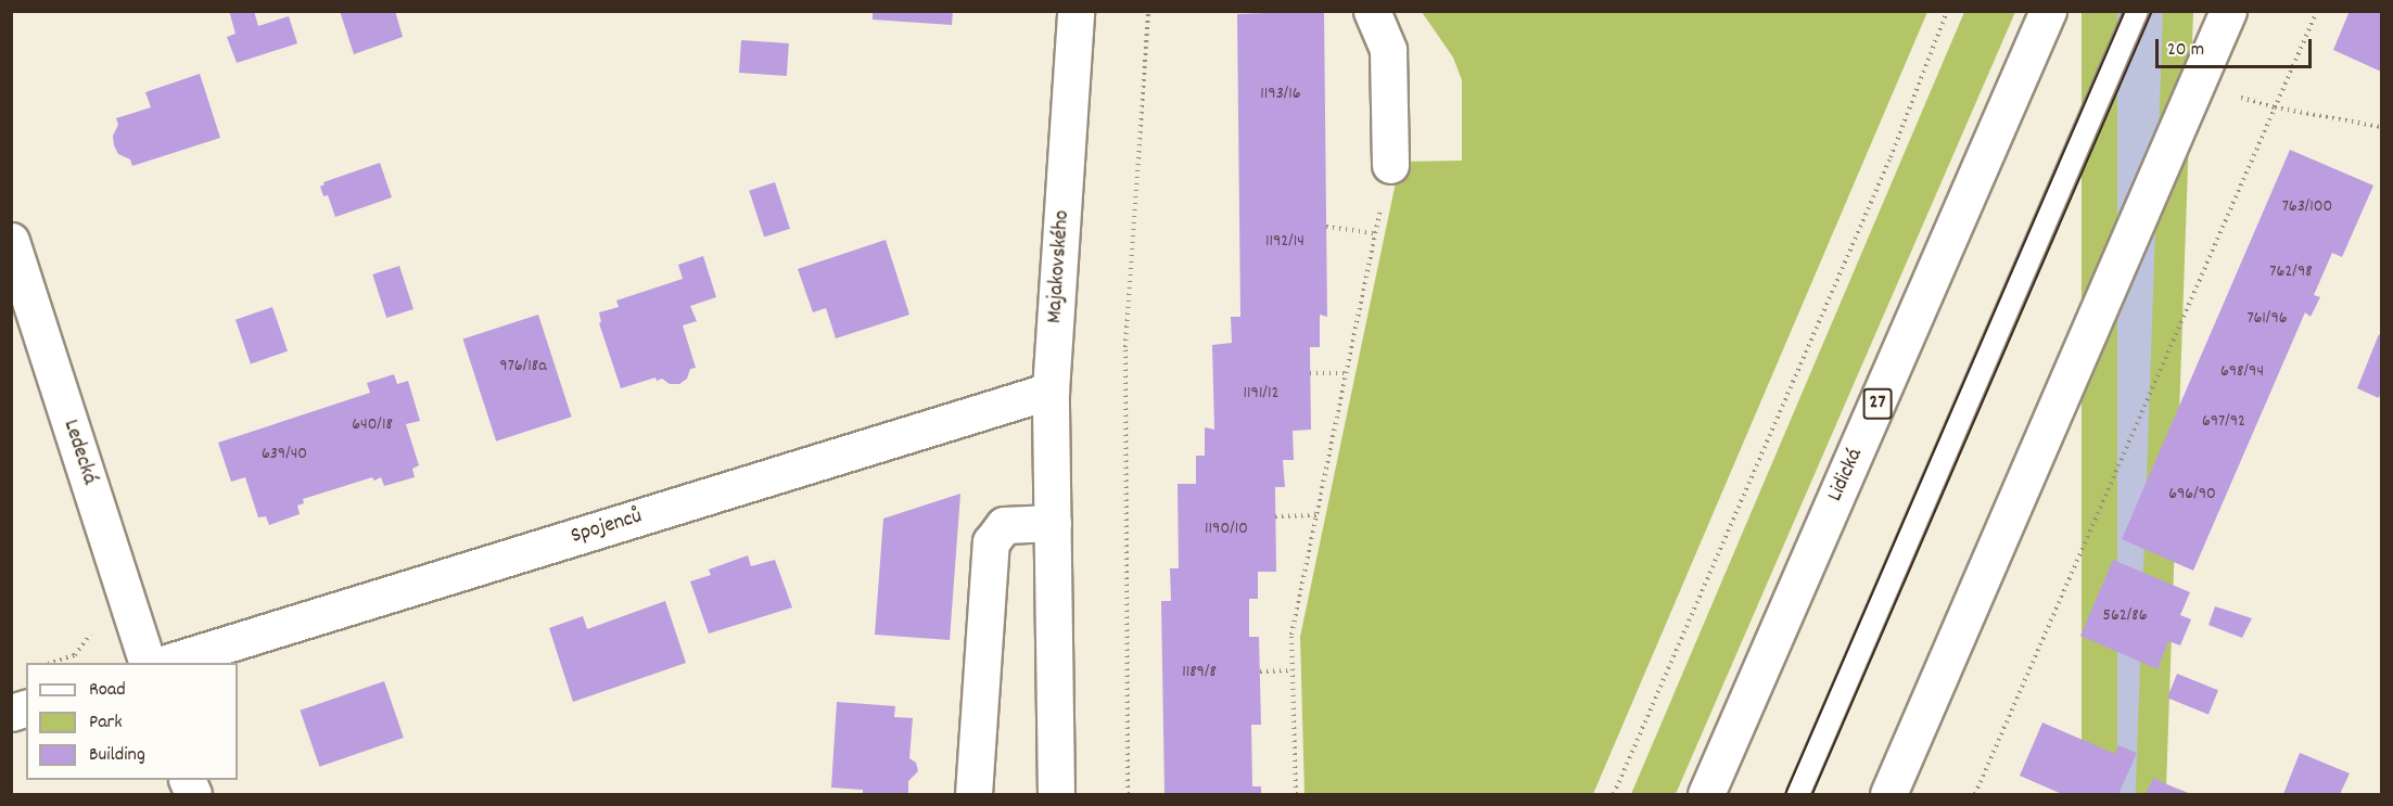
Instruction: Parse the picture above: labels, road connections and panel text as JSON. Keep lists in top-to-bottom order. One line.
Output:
{"streets":{"street":["Majakovského","27","Ledecká","Lidická","Spojenců"]},"crossings":[["Majakovského","Spojenců"]],"house_numbers":["1193/16","763/100","1192/14","762/98","761/96","976/18a","698/94","1191/12","697/92","640/18","639/40","696/90","1190/10","562/86","1189/8"],"legend":["Road","Park","Building"],"scale_bar":"20 m"}
